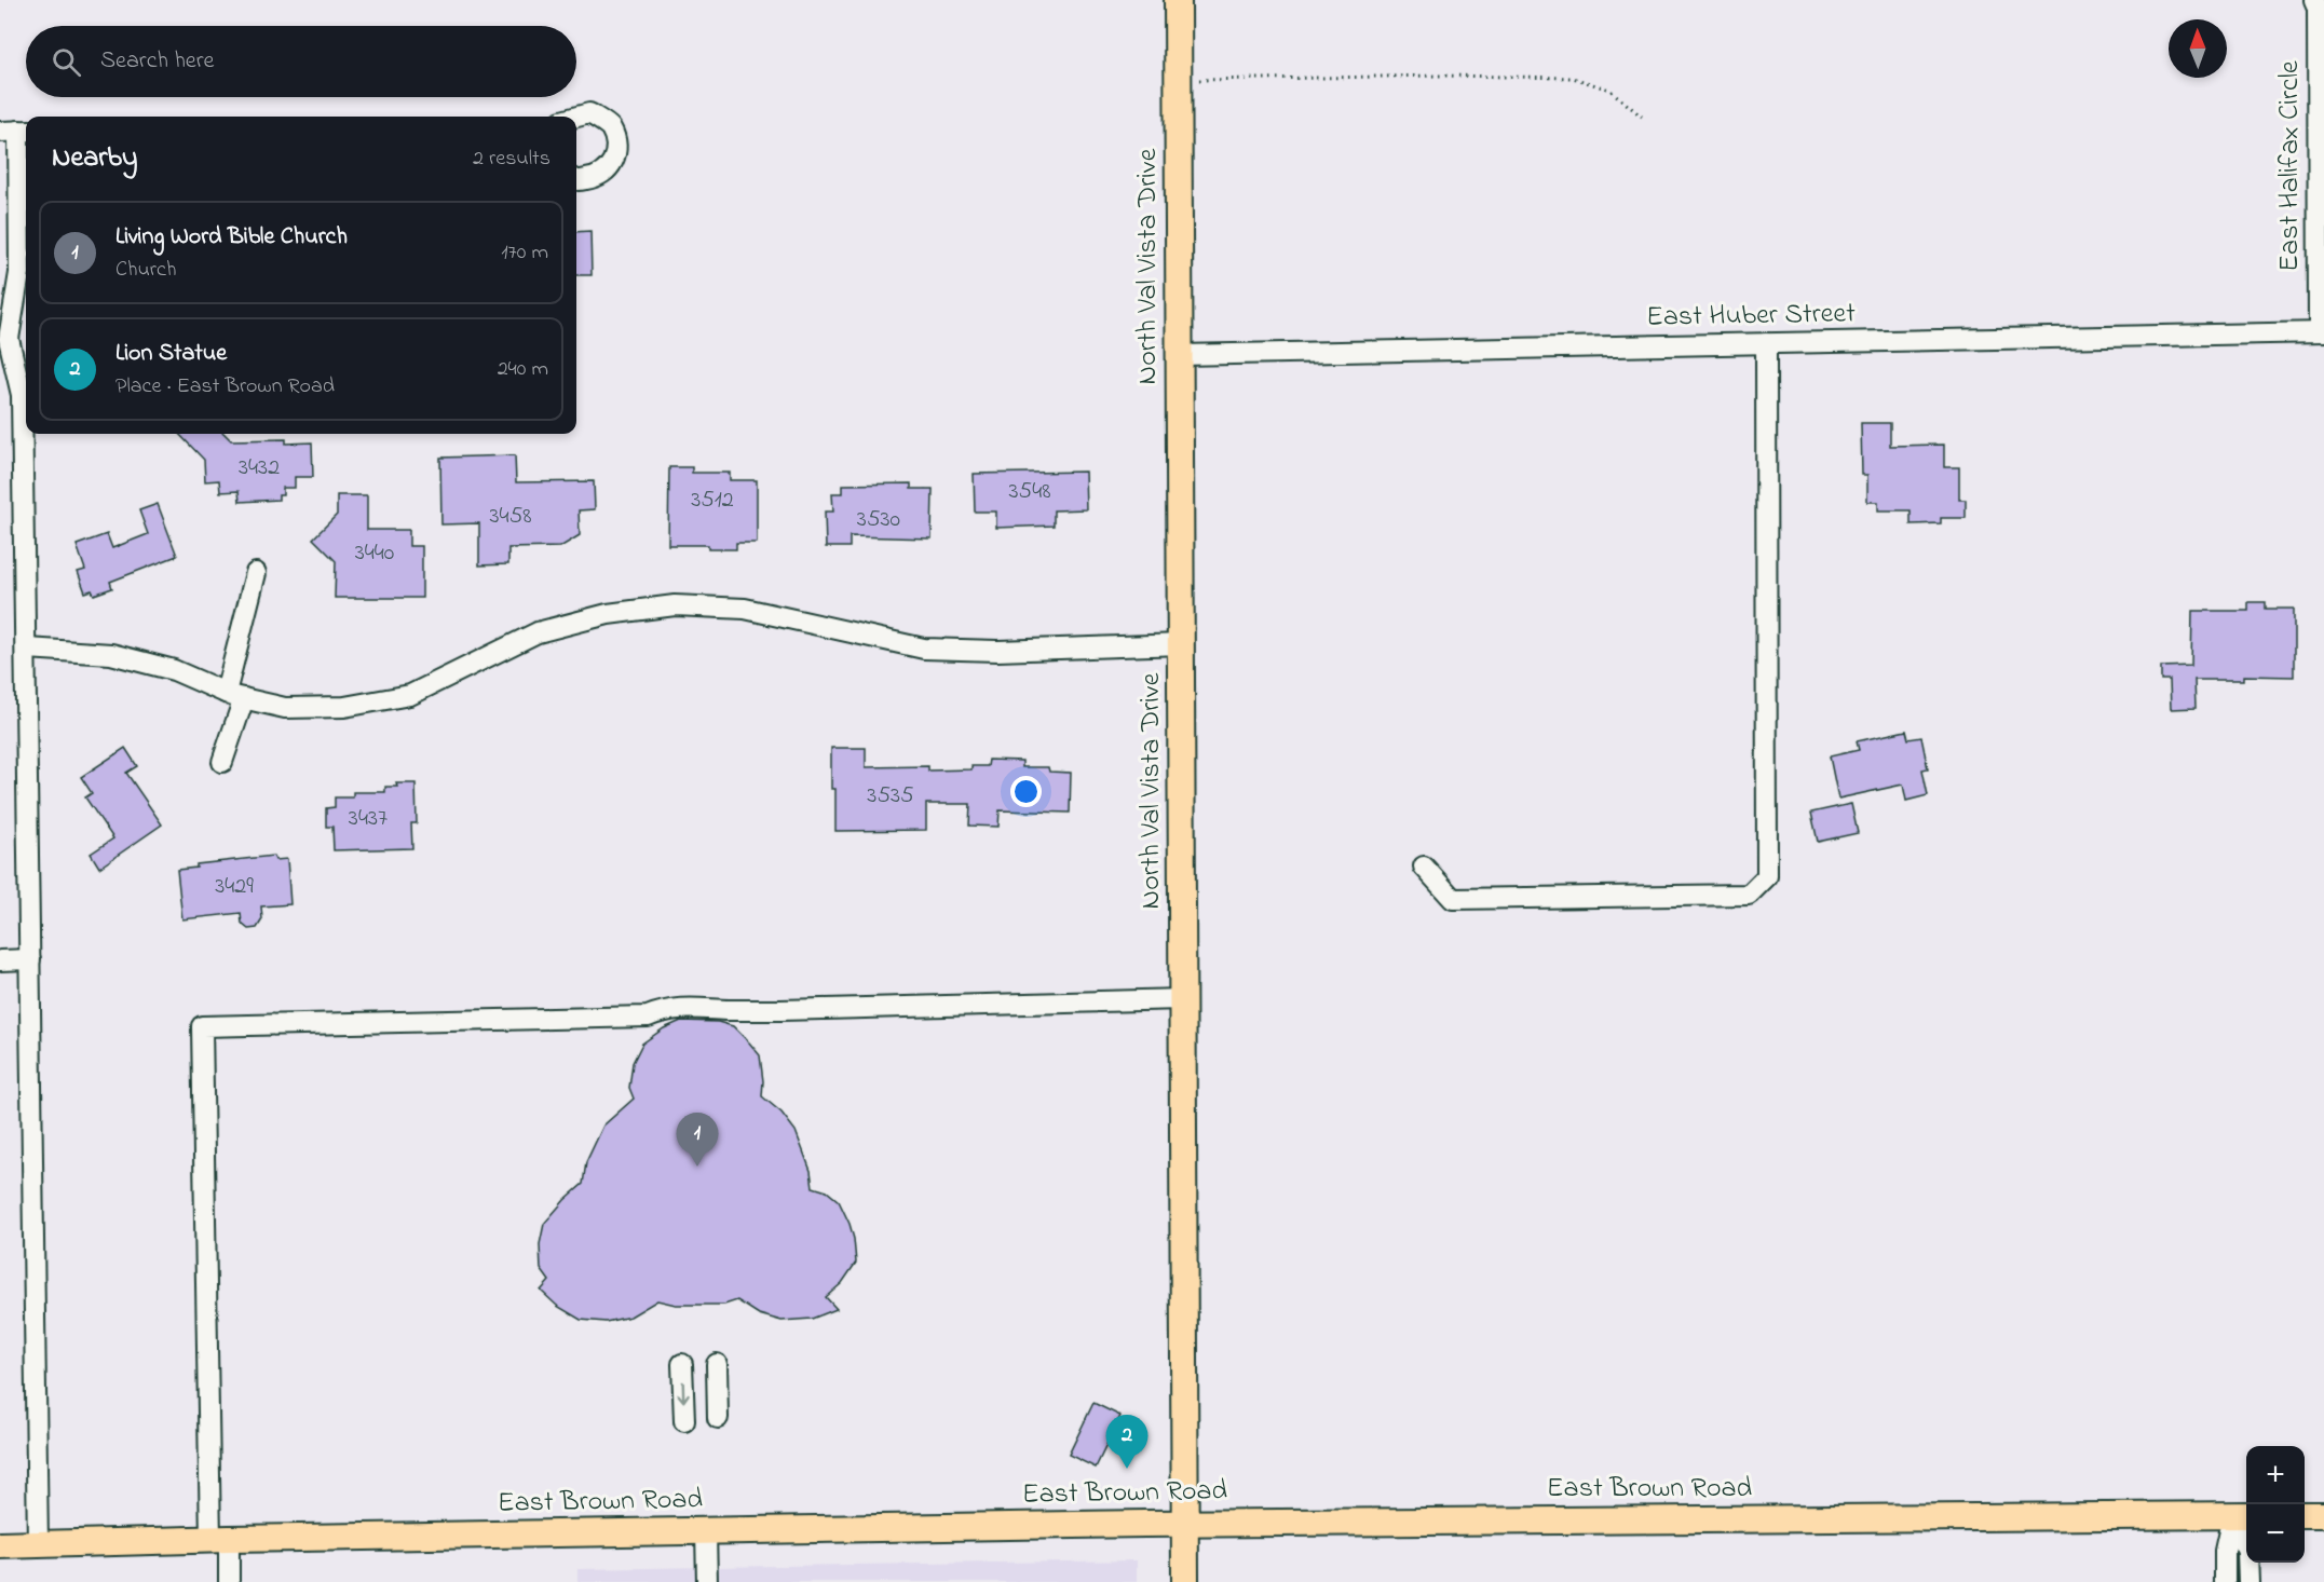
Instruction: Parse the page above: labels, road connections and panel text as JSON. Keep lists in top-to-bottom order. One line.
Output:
{"streets":{"main road":["North Val Vista Drive","East Brown Road"],"street":["East Halifax Circle","East Huber Street"]},"crossings":[["East Halifax Circle","East Huber Street"],["North Val Vista Drive","East Huber Street"],["North Val Vista Drive","East Brown Road"]],"house_numbers":["3432","3548","3512","3458","3530","3440","3535","3437","3429"],"north":"top","page":{"search":"Search here","heading":["Nearby","2 results"],"list":[{"mark":"1","name":"Living Word Bible Church","note":"Church","value":"170 m"},{"mark":"2","name":"Lion Statue","note":"Place · East Brown Road","value":"240 m"}],"pins":["1","2"],"map_buttons":["+","−"]}}
